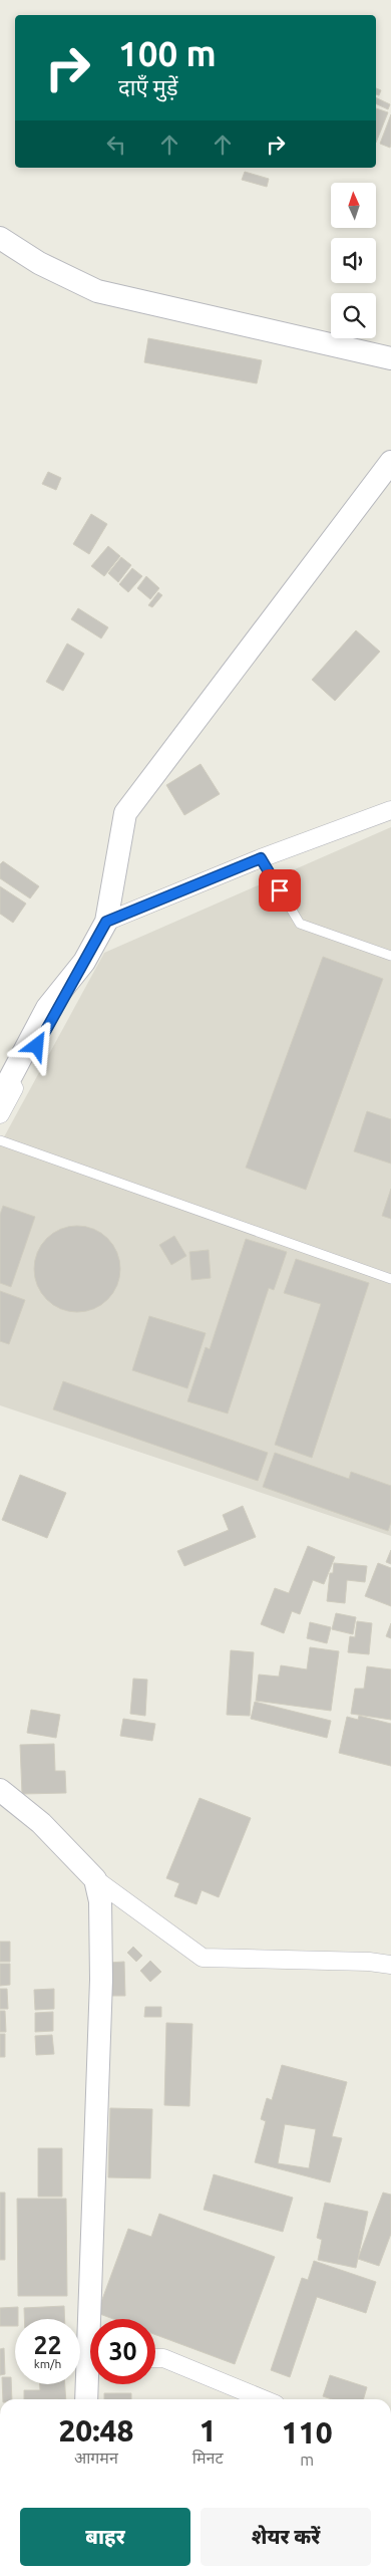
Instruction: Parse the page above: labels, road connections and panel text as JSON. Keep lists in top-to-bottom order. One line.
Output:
{"north":"top","page":{"turn":["100 m","दाएँ मुड़ें"],"speed":"22 km/h","limit":"30","eta":["20:48","आगमन","1","मिनट","110","m"],"buttons":["बाहर","शेयर करें"]}}
